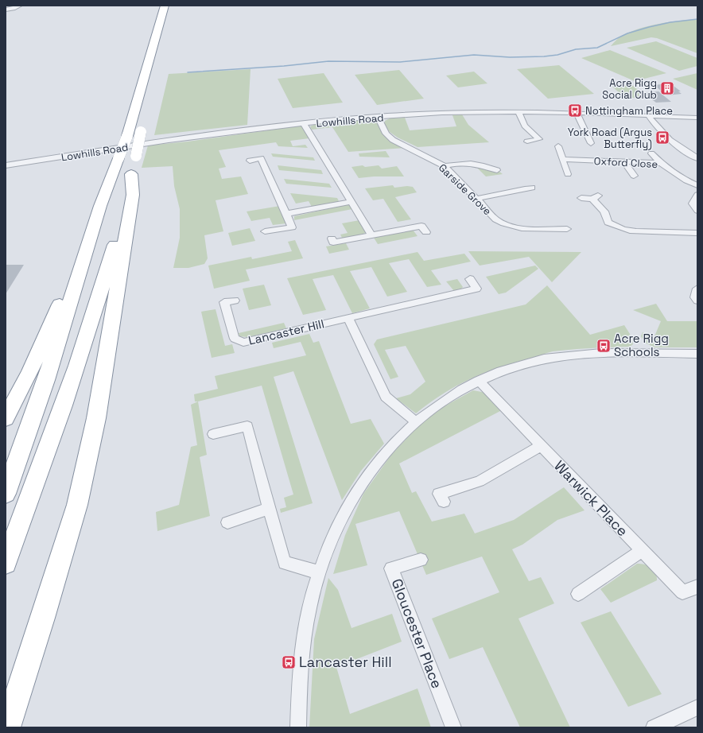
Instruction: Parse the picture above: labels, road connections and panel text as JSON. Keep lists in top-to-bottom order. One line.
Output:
{"streets":{"street":["Lowhills Road","Oxford Close","Garside Grove","Lancaster Hill","Warwick Place","Gloucester Place"]},"crossings":[["Lowhills Road","Garside Grove"]],"places":{"building":["Acre Rigg Social Club"],"bus stop":["Nottingham Place","York Road (Argus Butterfly)","Acre Rigg Schools","Lancaster Hill"]}}
